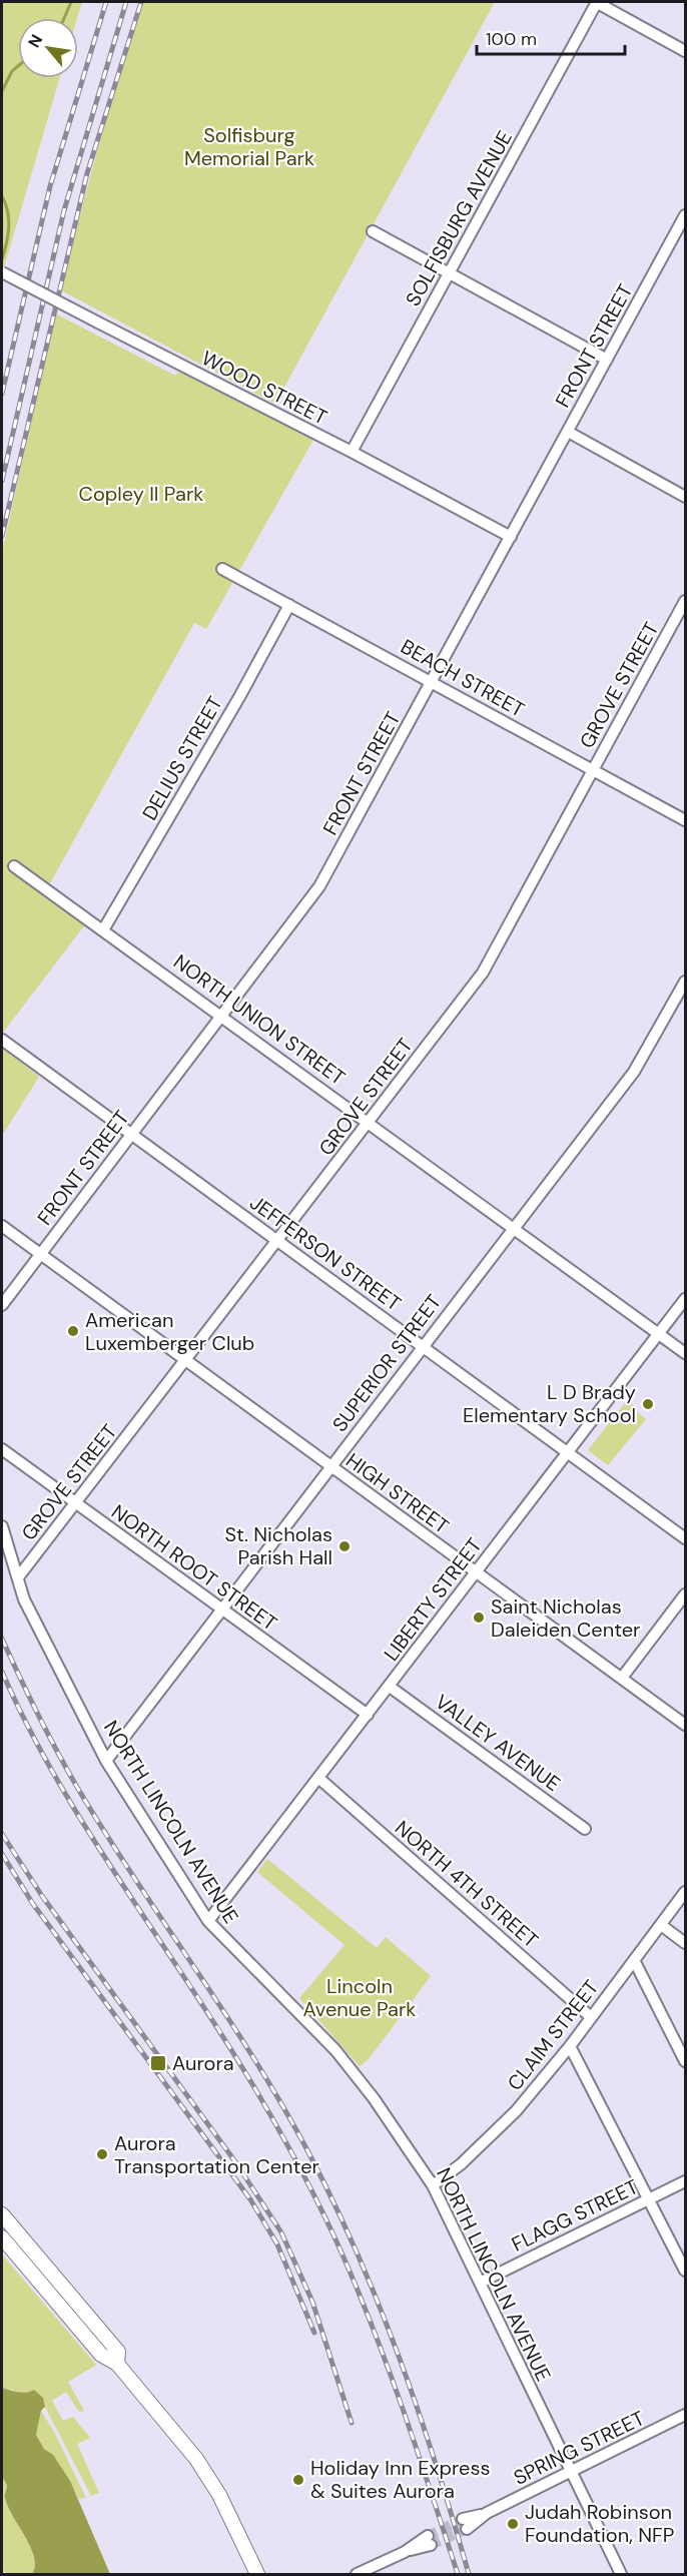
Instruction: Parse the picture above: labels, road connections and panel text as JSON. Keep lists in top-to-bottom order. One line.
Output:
{"streets":{"street":["SOLFISBURG AVENUE","FRONT STREET","WOOD STREET","BEACH STREET","GROVE STREET","DELIUS STREET","NORTH UNION STREET","JEFFERSON STREET","SUPERIOR STREET","HIGH STREET","NORTH ROOT STREET","LIBERTY STREET","VALLEY AVENUE","NORTH LINCOLN AVENUE","NORTH 4TH STREET","CLAIM STREET","FLAGG STREET","SPRING STREET"]},"crossings":[["SOLFISBURG AVENUE","WOOD STREET"],["FRONT STREET","WOOD STREET"],["FRONT STREET","BEACH STREET"],["FRONT STREET","NORTH UNION STREET"],["FRONT STREET","JEFFERSON STREET"],["FRONT STREET","HIGH STREET"],["BEACH STREET","GROVE STREET"],["BEACH STREET","DELIUS STREET"],["GROVE STREET","NORTH UNION STREET"],["GROVE STREET","JEFFERSON STREET"],["GROVE STREET","HIGH STREET"],["GROVE STREET","NORTH ROOT STREET"],["GROVE STREET","NORTH LINCOLN AVENUE"],["DELIUS STREET","NORTH UNION STREET"],["NORTH UNION STREET","SUPERIOR STREET"],["NORTH UNION STREET","LIBERTY STREET"],["JEFFERSON STREET","SUPERIOR STREET"],["JEFFERSON STREET","LIBERTY STREET"],["SUPERIOR STREET","HIGH STREET"],["SUPERIOR STREET","NORTH ROOT STREET"],["SUPERIOR STREET","NORTH LINCOLN AVENUE"],["HIGH STREET","LIBERTY STREET"],["NORTH ROOT STREET","LIBERTY STREET"],["LIBERTY STREET","VALLEY AVENUE"],["LIBERTY STREET","NORTH LINCOLN AVENUE"],["LIBERTY STREET","NORTH 4TH STREET"],["NORTH LINCOLN AVENUE","CLAIM STREET"],["NORTH LINCOLN AVENUE","FLAGG STREET"],["NORTH LINCOLN AVENUE","SPRING STREET"],["NORTH 4TH STREET","CLAIM STREET"]],"parks":["Solfisburg Memorial Park","Copley II Park","Lincoln Avenue Park"],"places":{"other":["American Luxemberger Club","L D Brady Elementary School","St. Nicholas Parish Hall","Saint Nicholas Daleiden Center","Aurora Transportation Center","Holiday Inn Express & Suites Aurora","Judah Robinson Foundation, NFP"],"transit":["Aurora"]},"scale_bar":"100 m","north":"top left"}
